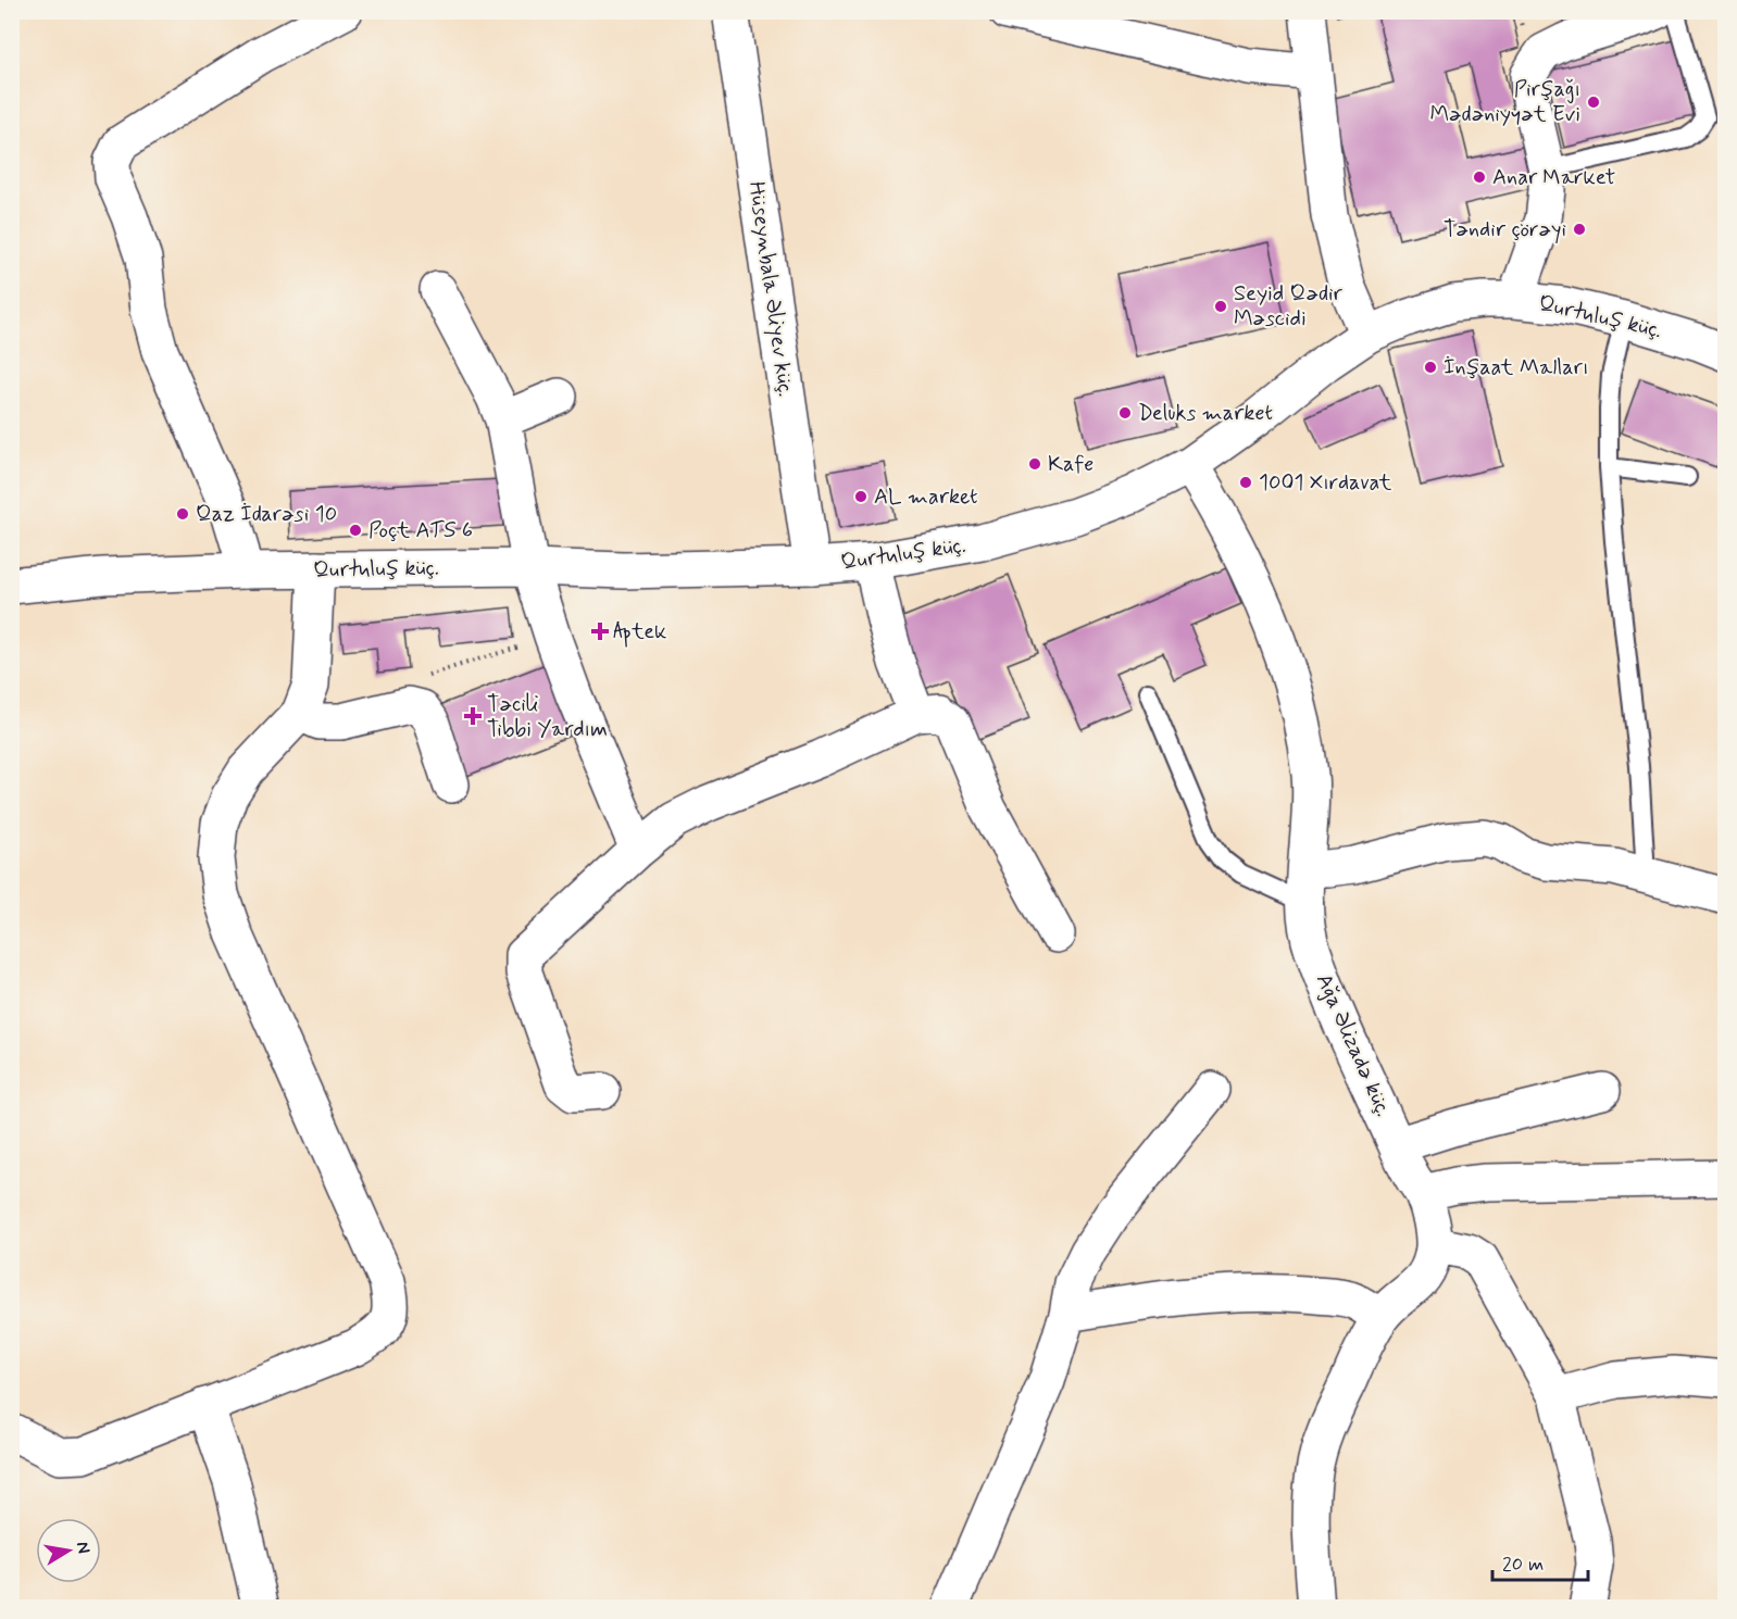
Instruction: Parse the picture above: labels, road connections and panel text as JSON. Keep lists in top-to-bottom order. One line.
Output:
{"streets":{"street":["Hüseynbala Əliyev küç.","Qurtuluş küç.","Ağa Əlizadə küç."]},"crossings":[["Hüseynbala Əliyev küç.","Qurtuluş küç."],["Qurtuluş küç.","Ağa Əlizadə küç."]],"places":{"other":["Pirşağı Mədəniyyət Evi","Anar Market","Təndir çörəyi","Seyid Qədir Məscidi","İnşaat Malları","Deluks market","Kafe","1001 Xırdavat","AL market","Qaz İdarəsi 10","Poçt ATS 6"],"health":["Aptek","Təcili Tibbi Yardım"]},"scale_bar":"20 m","north":"right"}
